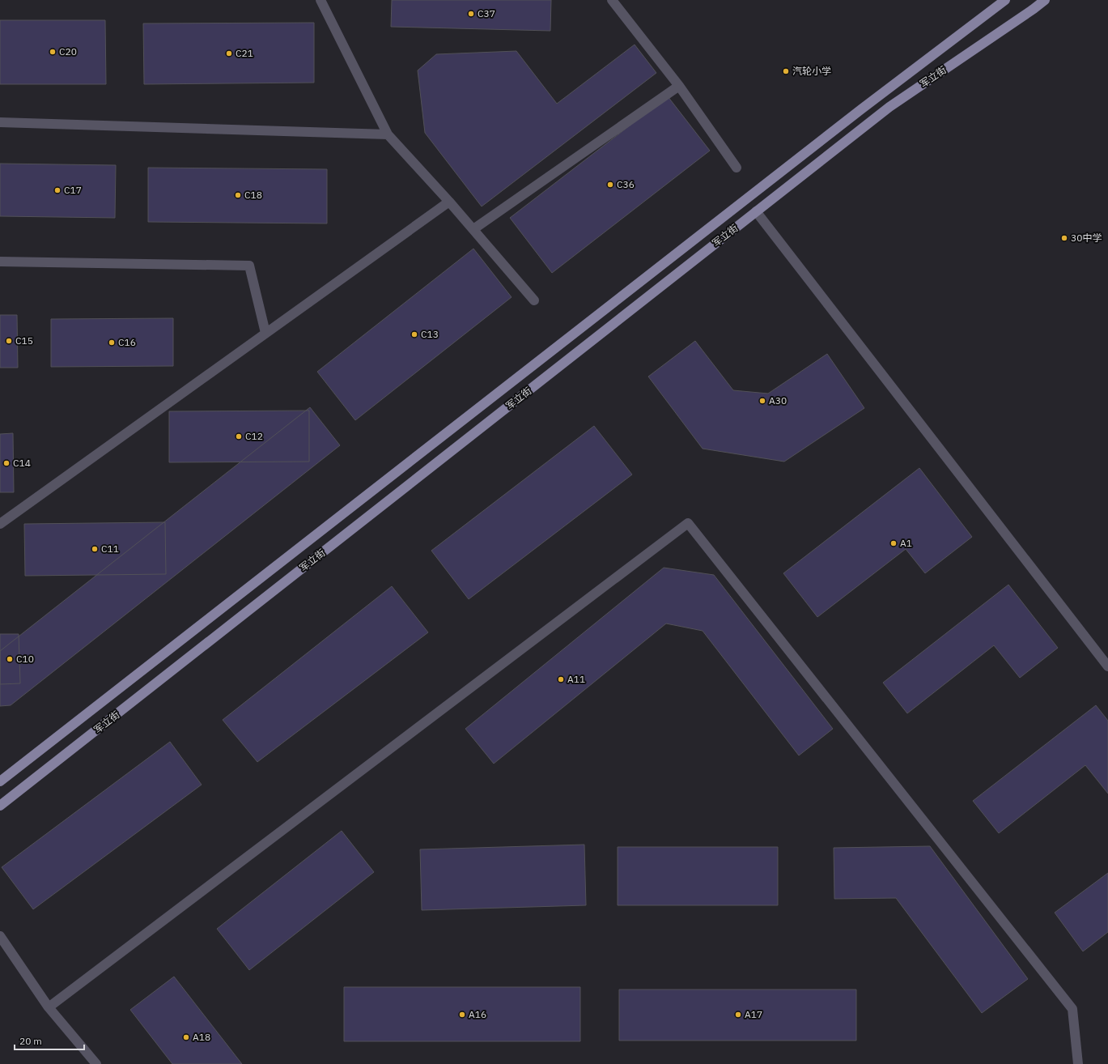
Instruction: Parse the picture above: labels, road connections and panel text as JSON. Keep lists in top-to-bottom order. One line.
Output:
{"streets":{"main road":["军立街"]},"places":["C37","C20","C21","汽轮小学","C36","C17","C18","30中学","C13","C15","C16","A30","C12","C14","A1","C11","C10","A11","A16","A17","A18"],"scale_bar":"20 m"}
